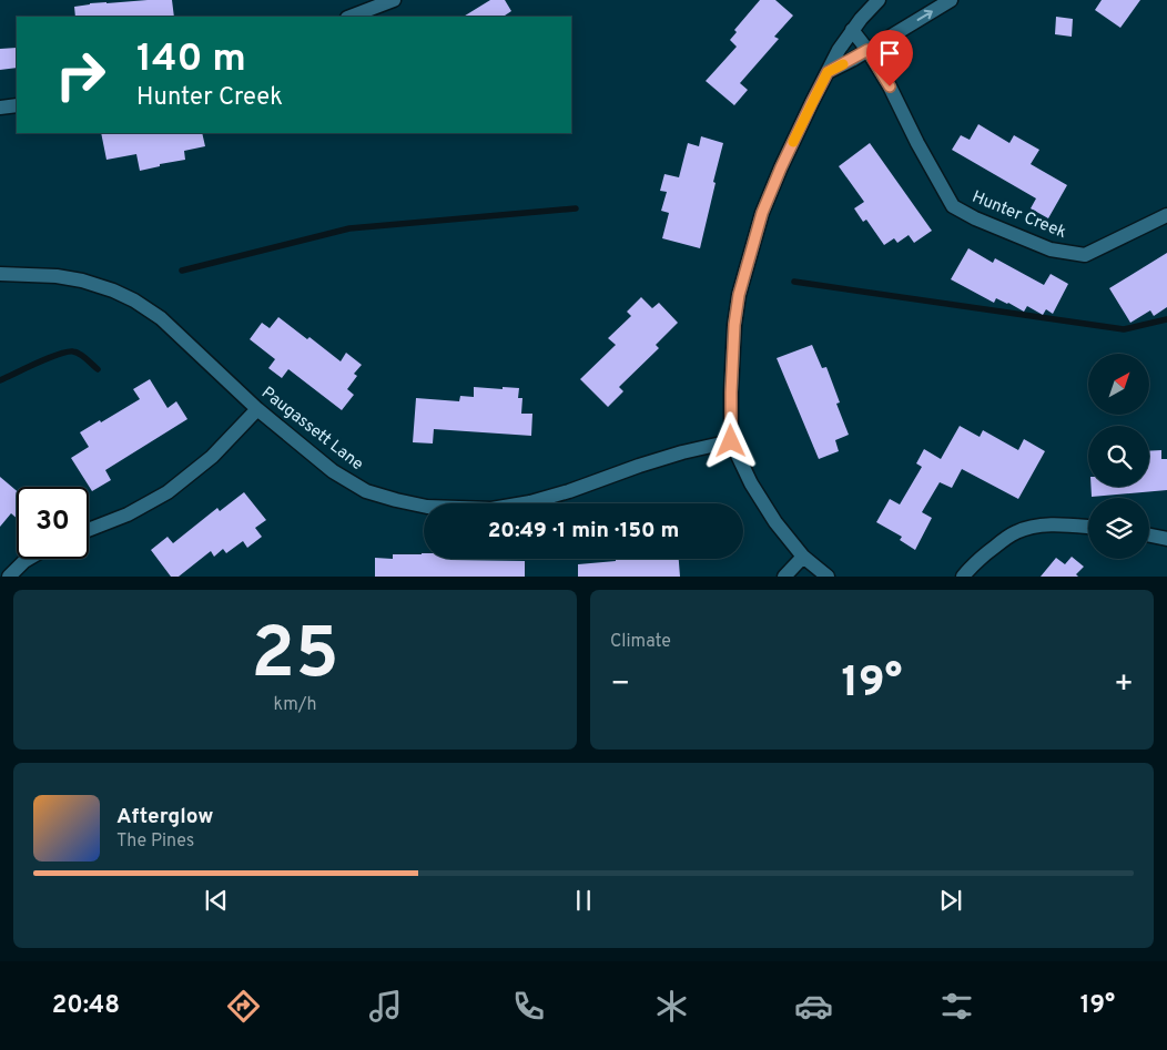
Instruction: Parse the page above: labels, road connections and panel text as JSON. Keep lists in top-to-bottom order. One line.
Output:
{"streets":{"street":["Hunter Creek","Paugassett Lane"]},"north":"top right","page":{"turn":["140 m","Hunter Creek"],"limit":"30","trip":"20:49 · 1 min · 150 m","tile":[["25","km/h"],"Climate"],"heat":["−","19°","+"],"song":["Afterglow","The Pines"],"tabs":["20:48","19°"]}}
